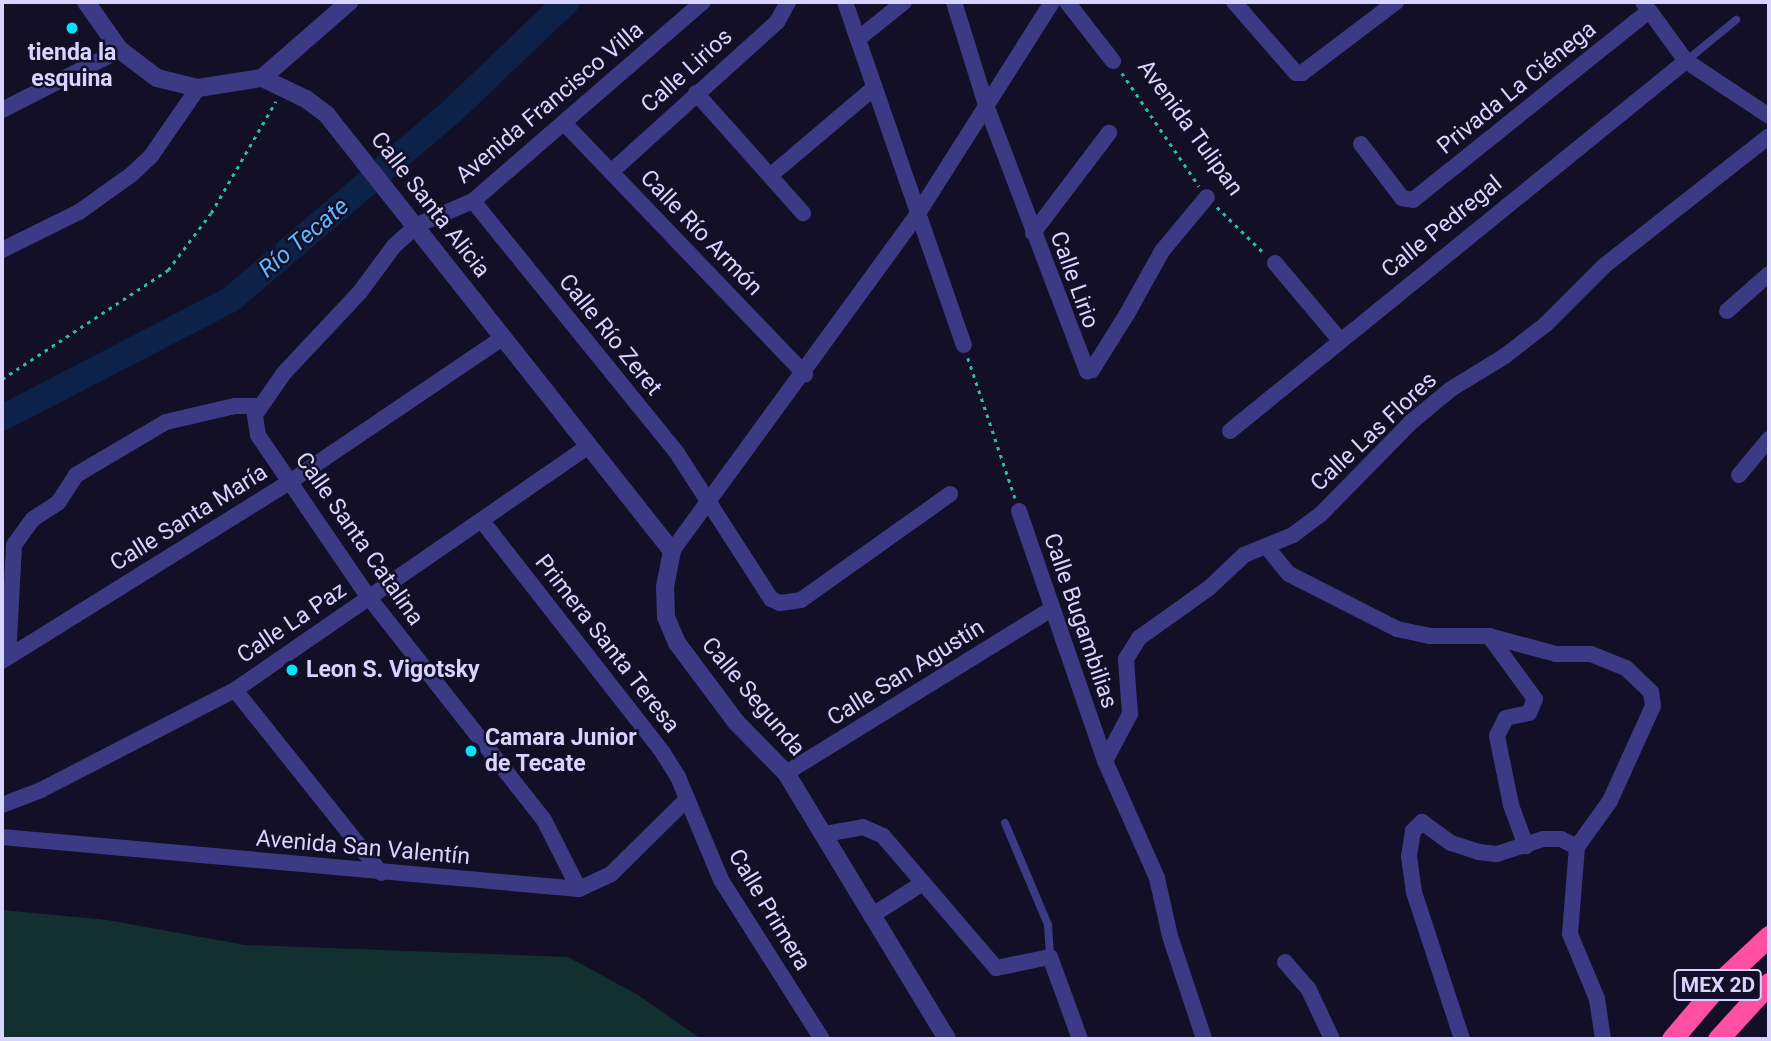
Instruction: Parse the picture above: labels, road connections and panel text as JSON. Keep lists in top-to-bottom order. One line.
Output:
{"streets":{"highway":["MEX 2D"],"street":["Calle Lirios","Privada La Ciénega","Avenida Francisco Villa","Avenida Tulipan","Calle Santa Alicia","Calle Pedregal","Calle Río Armón","Calle Lirio","Calle Río Zeret","Calle Las Flores","Calle Santa María","Calle Santa Catalina","Calle Bugambilias","Calle La Paz","Primera Santa Teresa","Calle San Agustín","Calle Segunda","Avenida San Valentín","Calle Primera"]},"crossings":[["Calle Lirios","Calle Río Armón"],["Avenida Francisco Villa","Calle Santa Alicia"],["Avenida Francisco Villa","Calle Río Armón"],["Avenida Francisco Villa","Calle Río Zeret"],["Avenida Tulipan","Calle Lirio"],["Calle Santa Alicia","Calle Santa María"],["Calle Santa Alicia","Calle La Paz"],["Calle Santa Alicia","Calle Segunda"],["Calle Río Armón","Calle Segunda"],["Calle Río Zeret","Calle Segunda"],["Calle Las Flores","Calle Bugambilias"],["Calle Santa María","Calle Santa Catalina"],["Calle Santa Catalina","Calle La Paz"],["Calle Santa Catalina","Avenida San Valentín"],["Calle Bugambilias","Calle San Agustín"],["Calle La Paz","Primera Santa Teresa"],["Primera Santa Teresa","Avenida San Valentín"],["Primera Santa Teresa","Calle Primera"],["Calle San Agustín","Calle Segunda"],["Avenida San Valentín","Calle Primera"]],"water":["Río Tecate"],"places":["tienda la esquina","Leon S. Vigotsky","Camara Junior de Tecate"]}
